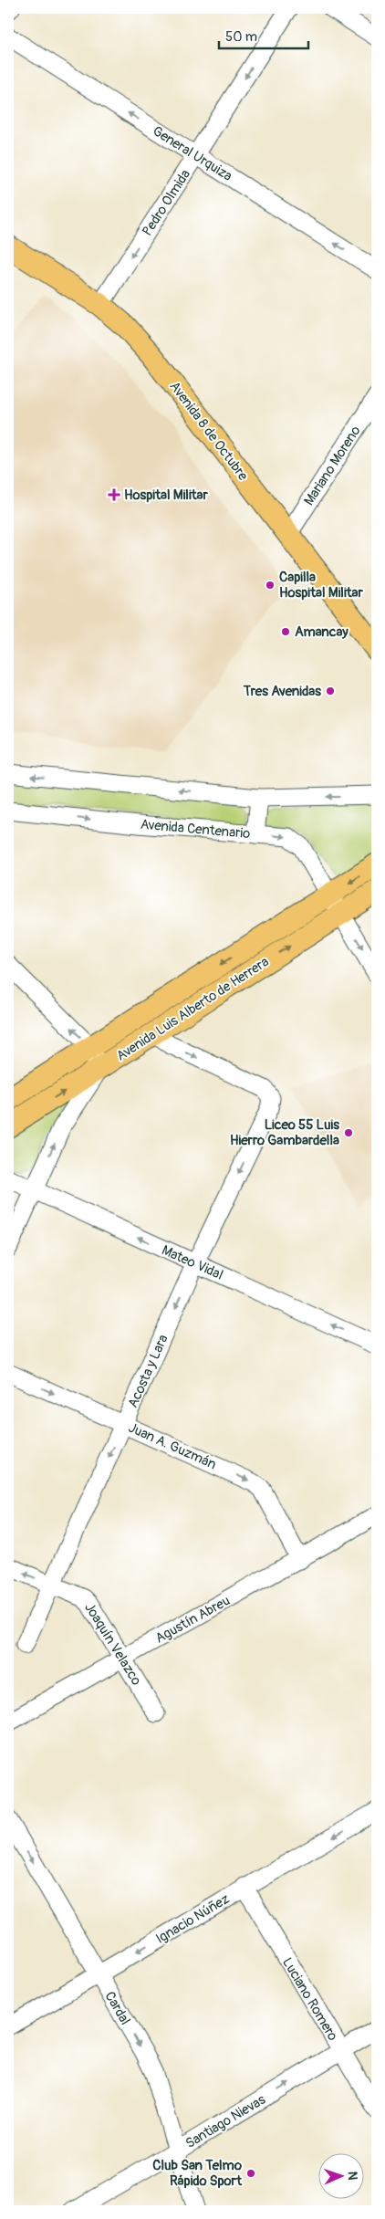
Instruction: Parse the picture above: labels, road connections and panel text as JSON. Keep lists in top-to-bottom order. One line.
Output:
{"streets":{"main road":["Avenida 8 de Octubre","Avenida Luis Alberto de Herrera"],"street":["General Urquiza","Pedro Olmida","Mariano Moreno","Avenida Centenario","Mateo Vidal","Acosta y Lara","Juan A. Guzmán","Agustín Abreu","Joaquín Velazco","Ignacio Núñez","Luciano Romero","Cardal","Santiago Nievas"]},"crossings":[["General Urquiza","Pedro Olmida"],["Pedro Olmida","Avenida 8 de Octubre"],["Avenida 8 de Octubre","Mariano Moreno"],["Avenida Centenario","Avenida Luis Alberto de Herrera"],["Avenida Luis Alberto de Herrera","Acosta y Lara"],["Mateo Vidal","Acosta y Lara"],["Acosta y Lara","Juan A. Guzmán"],["Acosta y Lara","Joaquín Velazco"],["Juan A. Guzmán","Agustín Abreu"],["Agustín Abreu","Joaquín Velazco"],["Ignacio Núñez","Luciano Romero"],["Ignacio Núñez","Cardal"],["Luciano Romero","Santiago Nievas"],["Cardal","Santiago Nievas"]],"one_way":["General Urquiza","Pedro Olmida","Mateo Vidal","Acosta y Lara","Juan A. Guzmán","Ignacio Núñez","Cardal","Santiago Nievas"],"places":{"health":["Hospital Militar"],"other":["Capilla Hospital Militar","Amancay","Tres Avenidas","Liceo 55 Luis Hierro Gambardella","Club San Telmo Rápido Sport"]},"scale_bar":"50 m","north":"right"}
